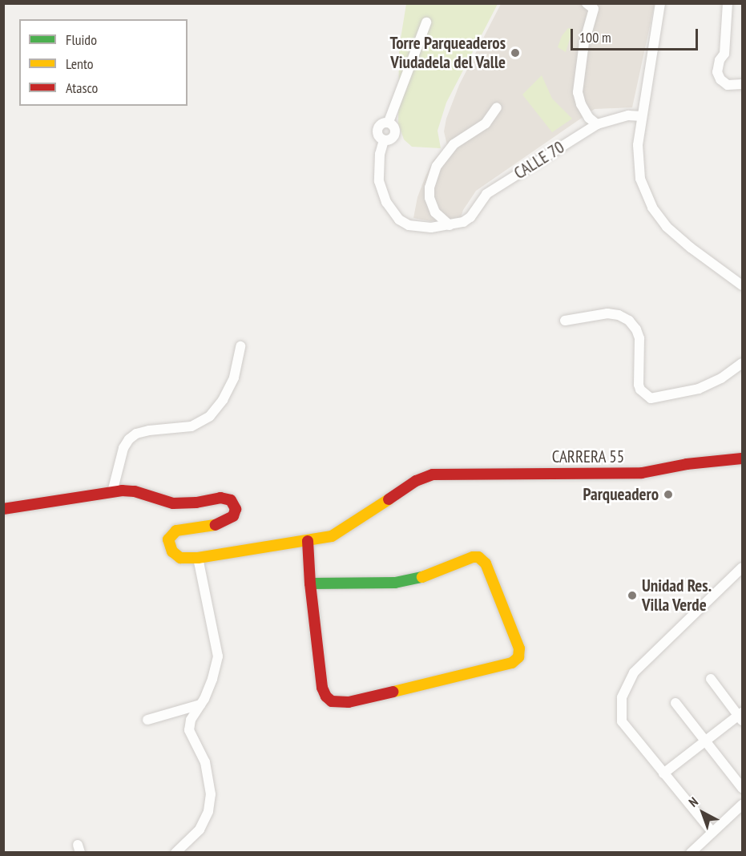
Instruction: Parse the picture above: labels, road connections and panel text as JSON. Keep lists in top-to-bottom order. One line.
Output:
{"streets":{"street":["CALLE 70","CARRERA 55"]},"places":["Torre Parqueaderos Viudadela del Valle","Parqueadero","Unidad Res. Villa Verde"],"legend":["Fluido","Lento","Atasco"],"scale_bar":"100 m","north":"top left"}
